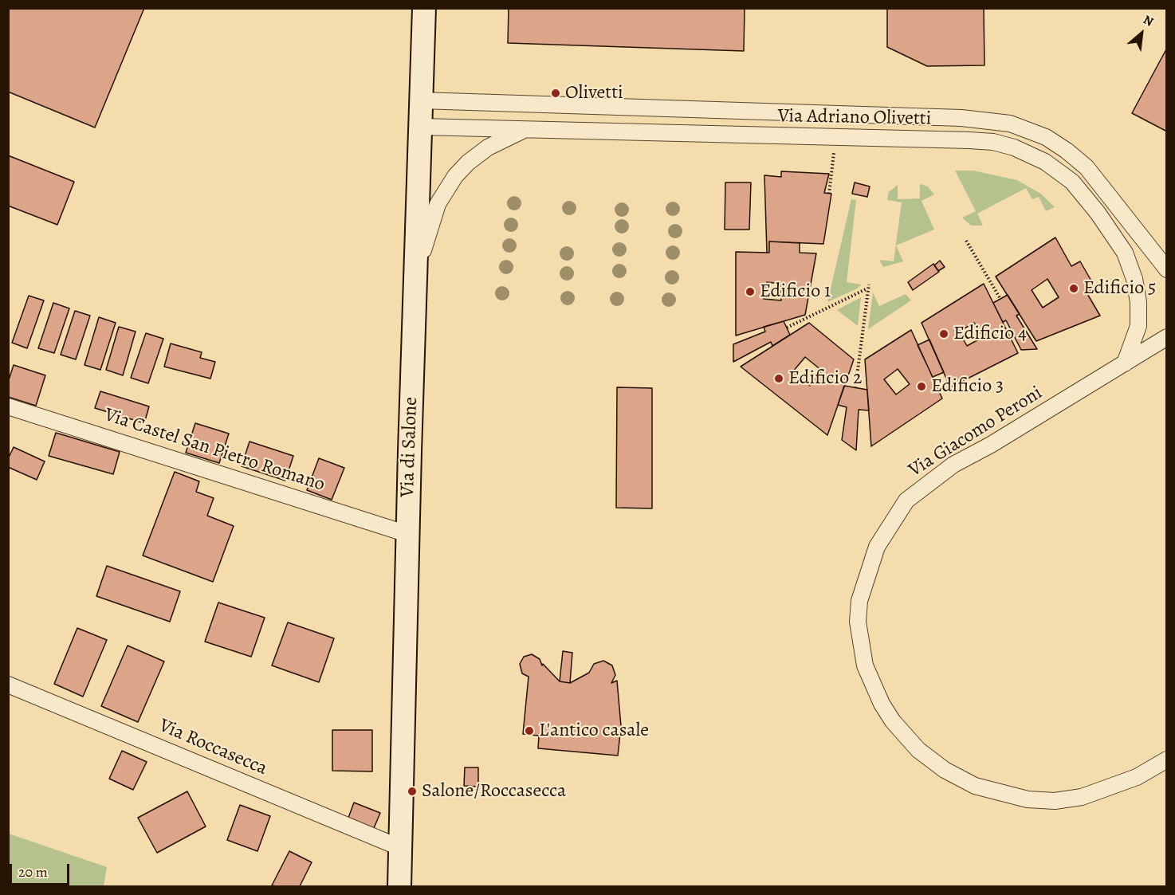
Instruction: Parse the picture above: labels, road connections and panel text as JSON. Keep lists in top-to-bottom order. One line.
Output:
{"streets":{"street":["Via Adriano Olivetti","Via Giacomo Peroni","Via di Salone","Via Castel San Pietro Romano","Via Roccasecca"]},"crossings":[["Via Adriano Olivetti","Via Giacomo Peroni"],["Via Adriano Olivetti","Via di Salone"],["Via di Salone","Via Castel San Pietro Romano"],["Via di Salone","Via Roccasecca"]],"places":["Olivetti","Edificio 5","Edificio 1","Edificio 4","Edificio 2","Edificio 3","L'antico casale","Salone/Roccasecca"],"scale_bar":"20 m","north":"top right"}
